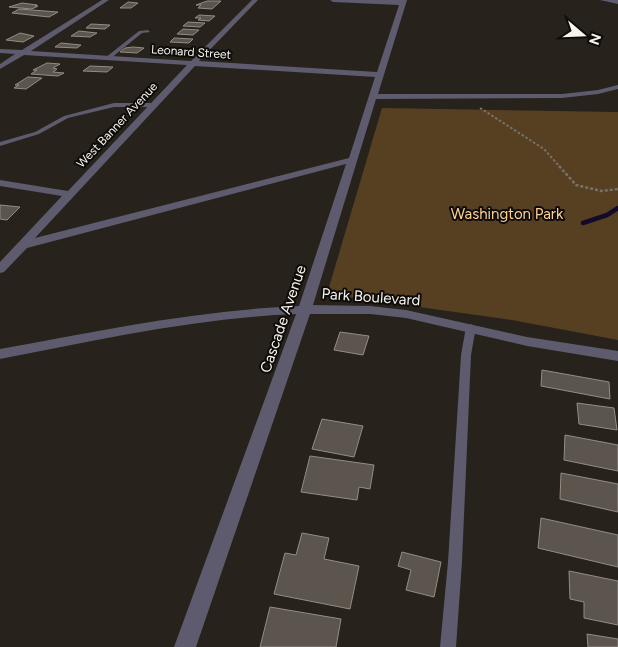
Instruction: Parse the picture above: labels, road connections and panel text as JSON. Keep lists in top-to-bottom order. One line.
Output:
{"streets":{"street":["Leonard Street","West Banner Avenue","Park Boulevard","Cascade Avenue"]},"crossings":[["Leonard Street","West Banner Avenue"],["Leonard Street","Cascade Avenue"],["Park Boulevard","Cascade Avenue"]],"parks":["Washington Park"],"north":"right"}
